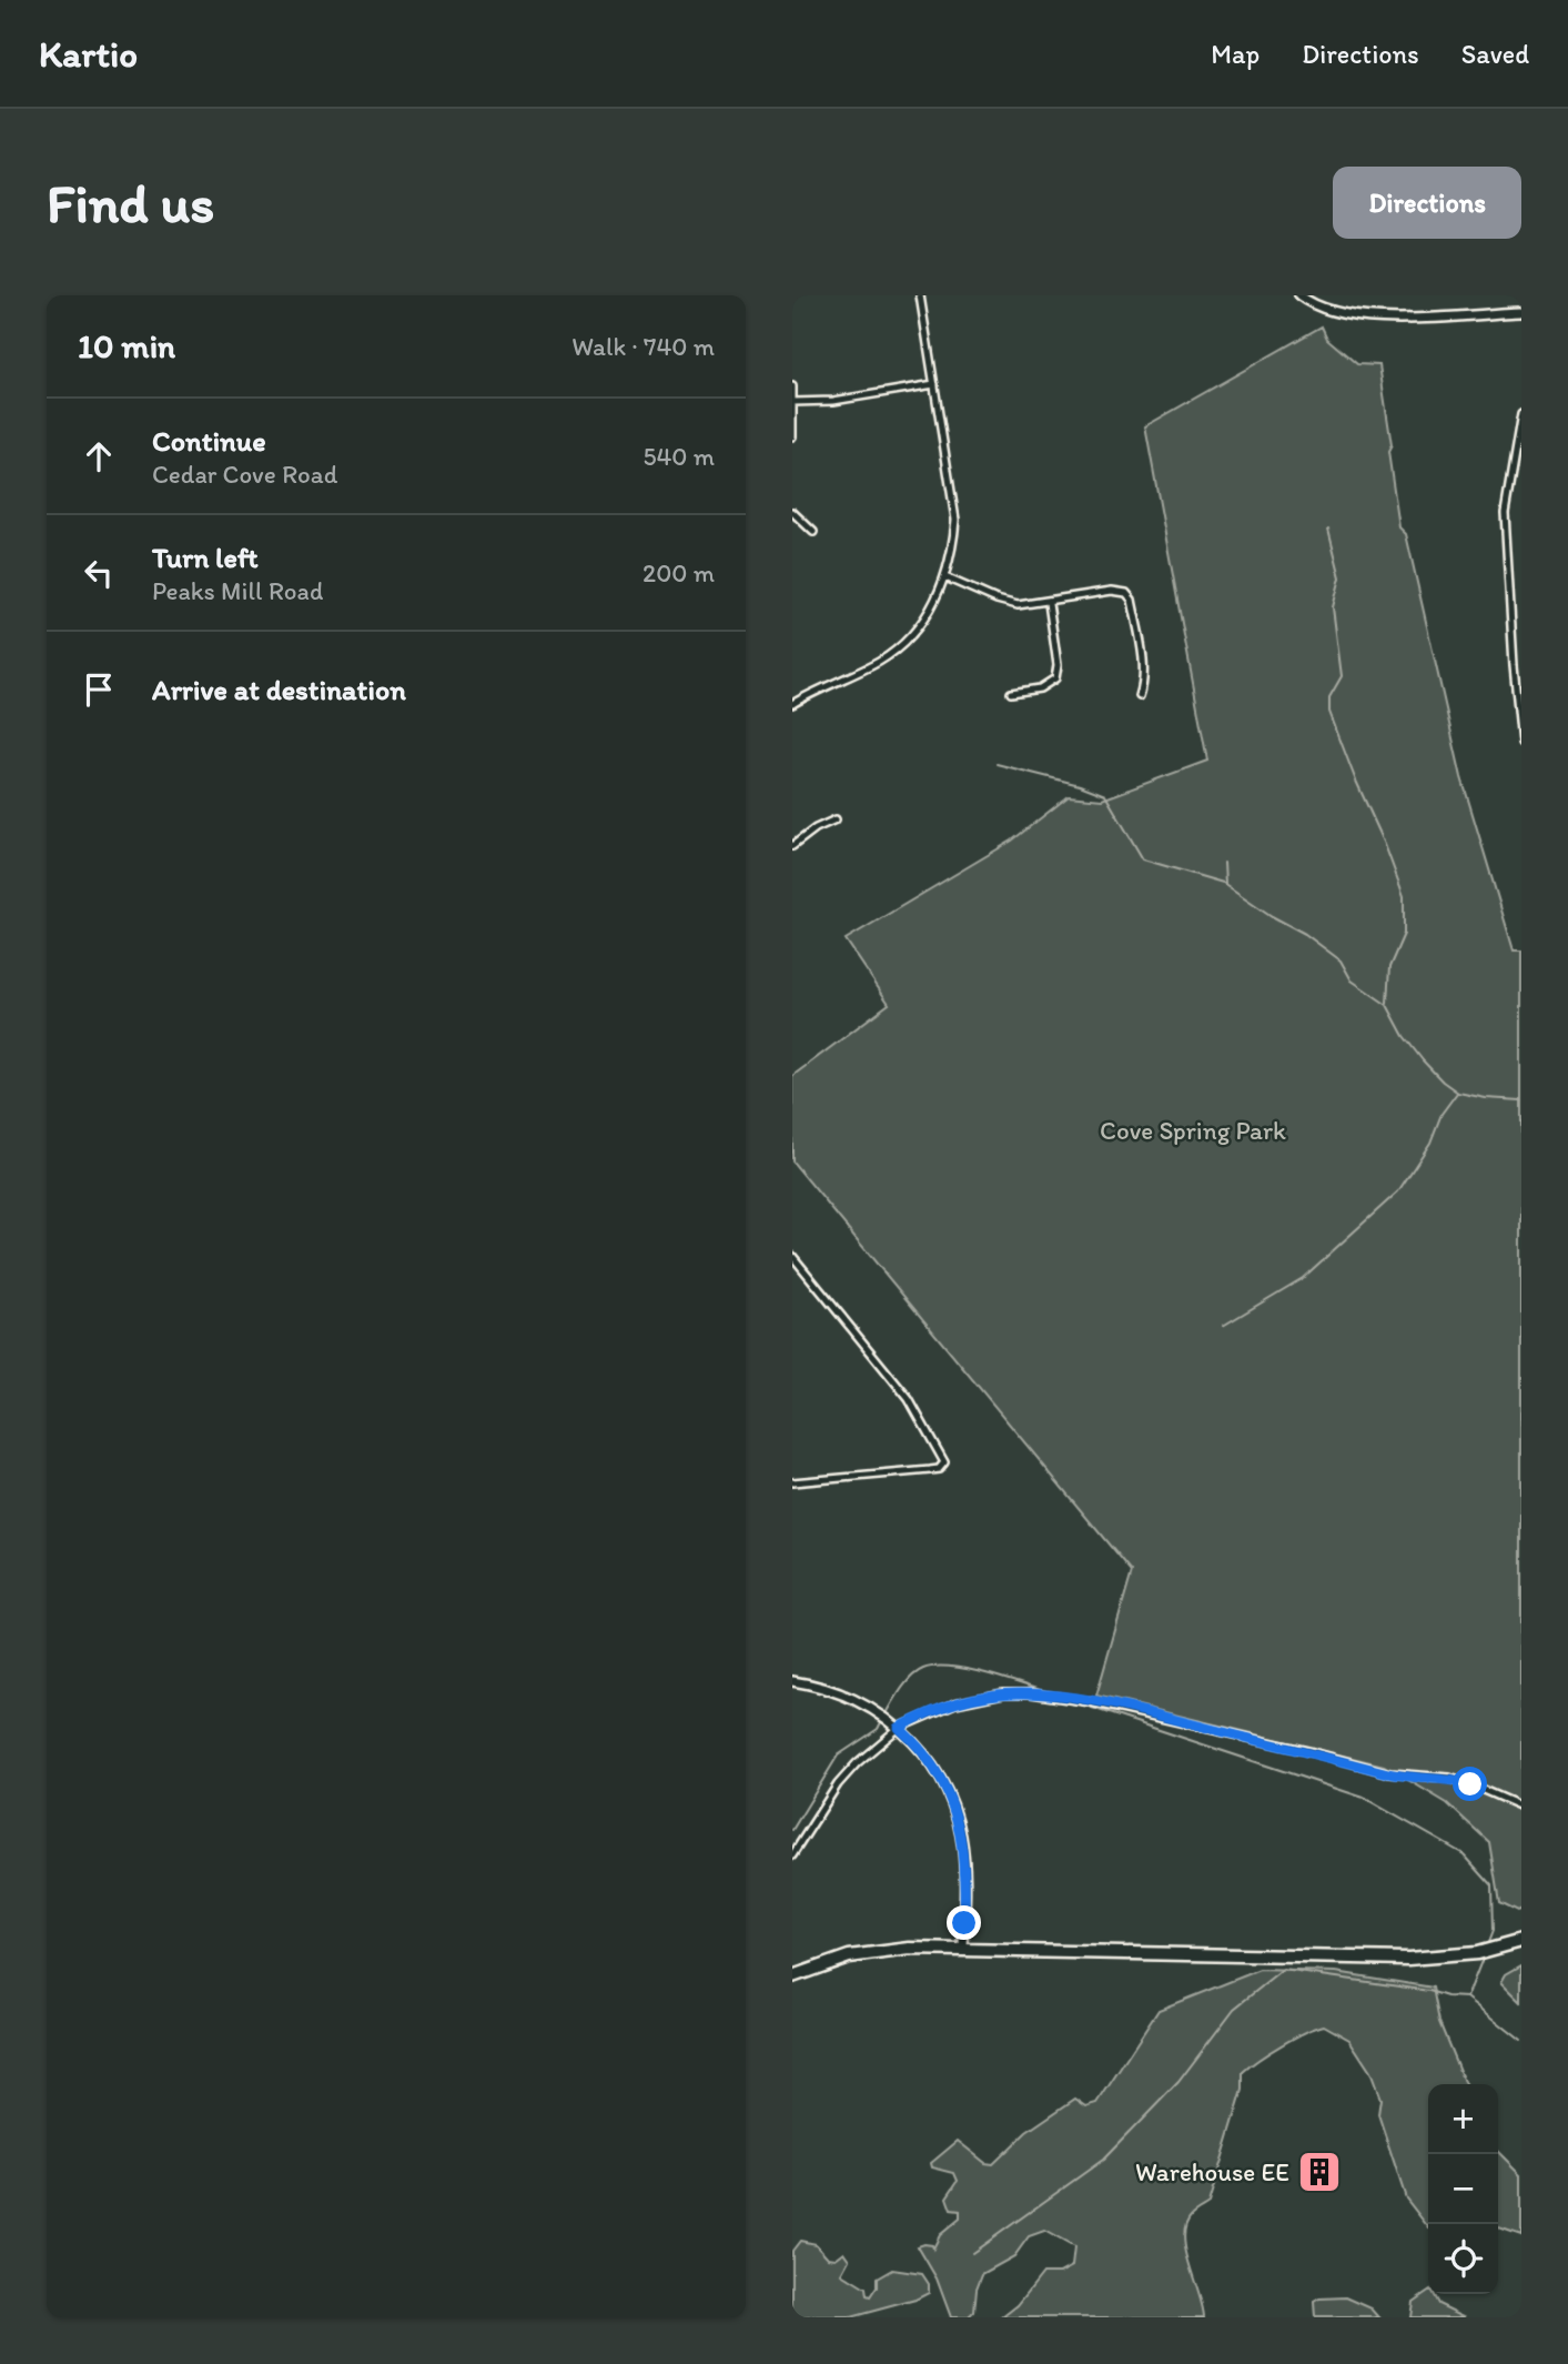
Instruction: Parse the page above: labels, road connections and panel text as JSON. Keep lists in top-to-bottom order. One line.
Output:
{"parks":["Cove Spring Park"],"places":{"building":["Warehouse EE"]},"page":{"header":"Kartio","nav":["Map","Directions","Saved"],"buttons":"Directions","title":"Find us","heading":["10 min","Walk · 740 m"],"list":[["Continue","Cedar Cove Road","540 m"],["Turn left","Peaks Mill Road","200 m"],"Arrive at destination"],"map_buttons":["+","−"]}}
